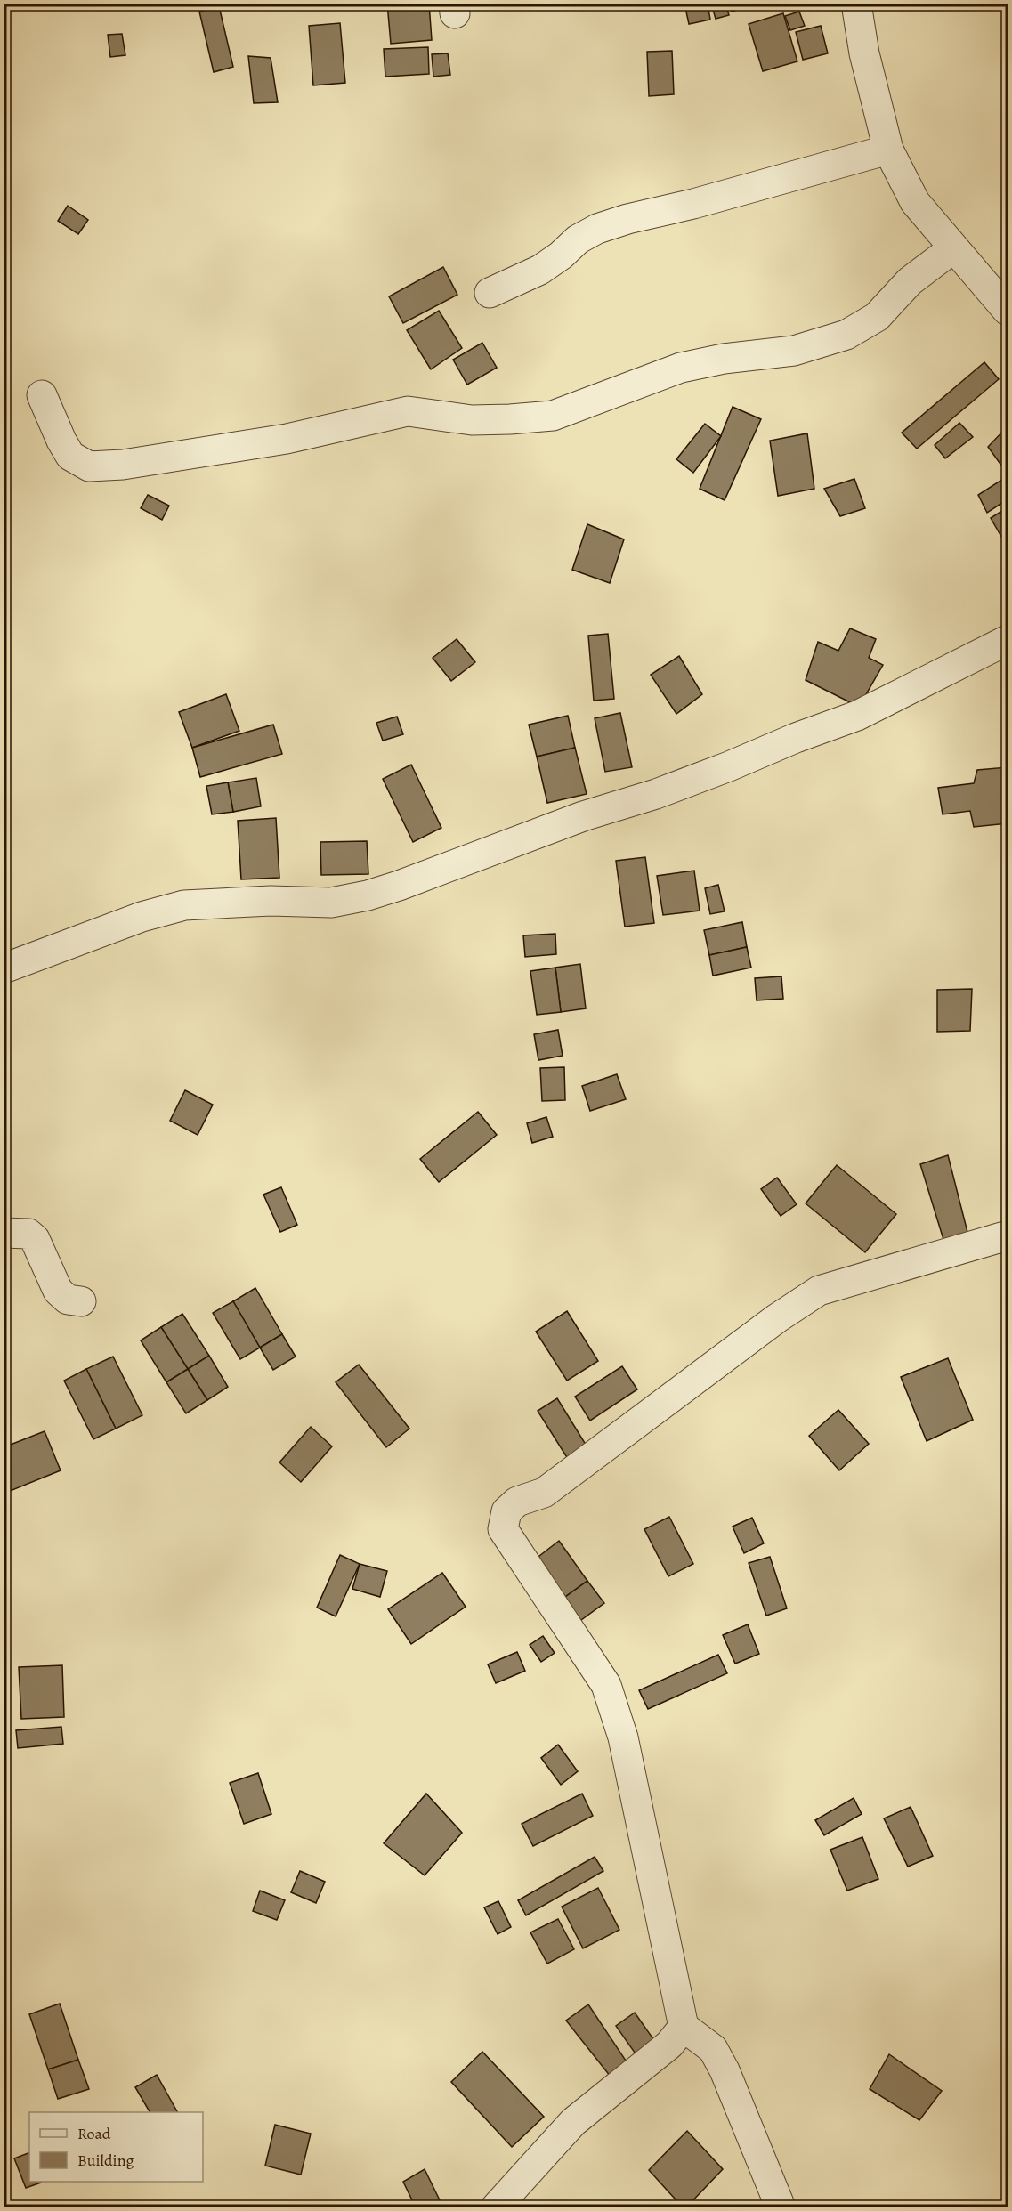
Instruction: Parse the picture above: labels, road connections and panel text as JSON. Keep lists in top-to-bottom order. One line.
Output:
{"legend":["Road","Building"]}
